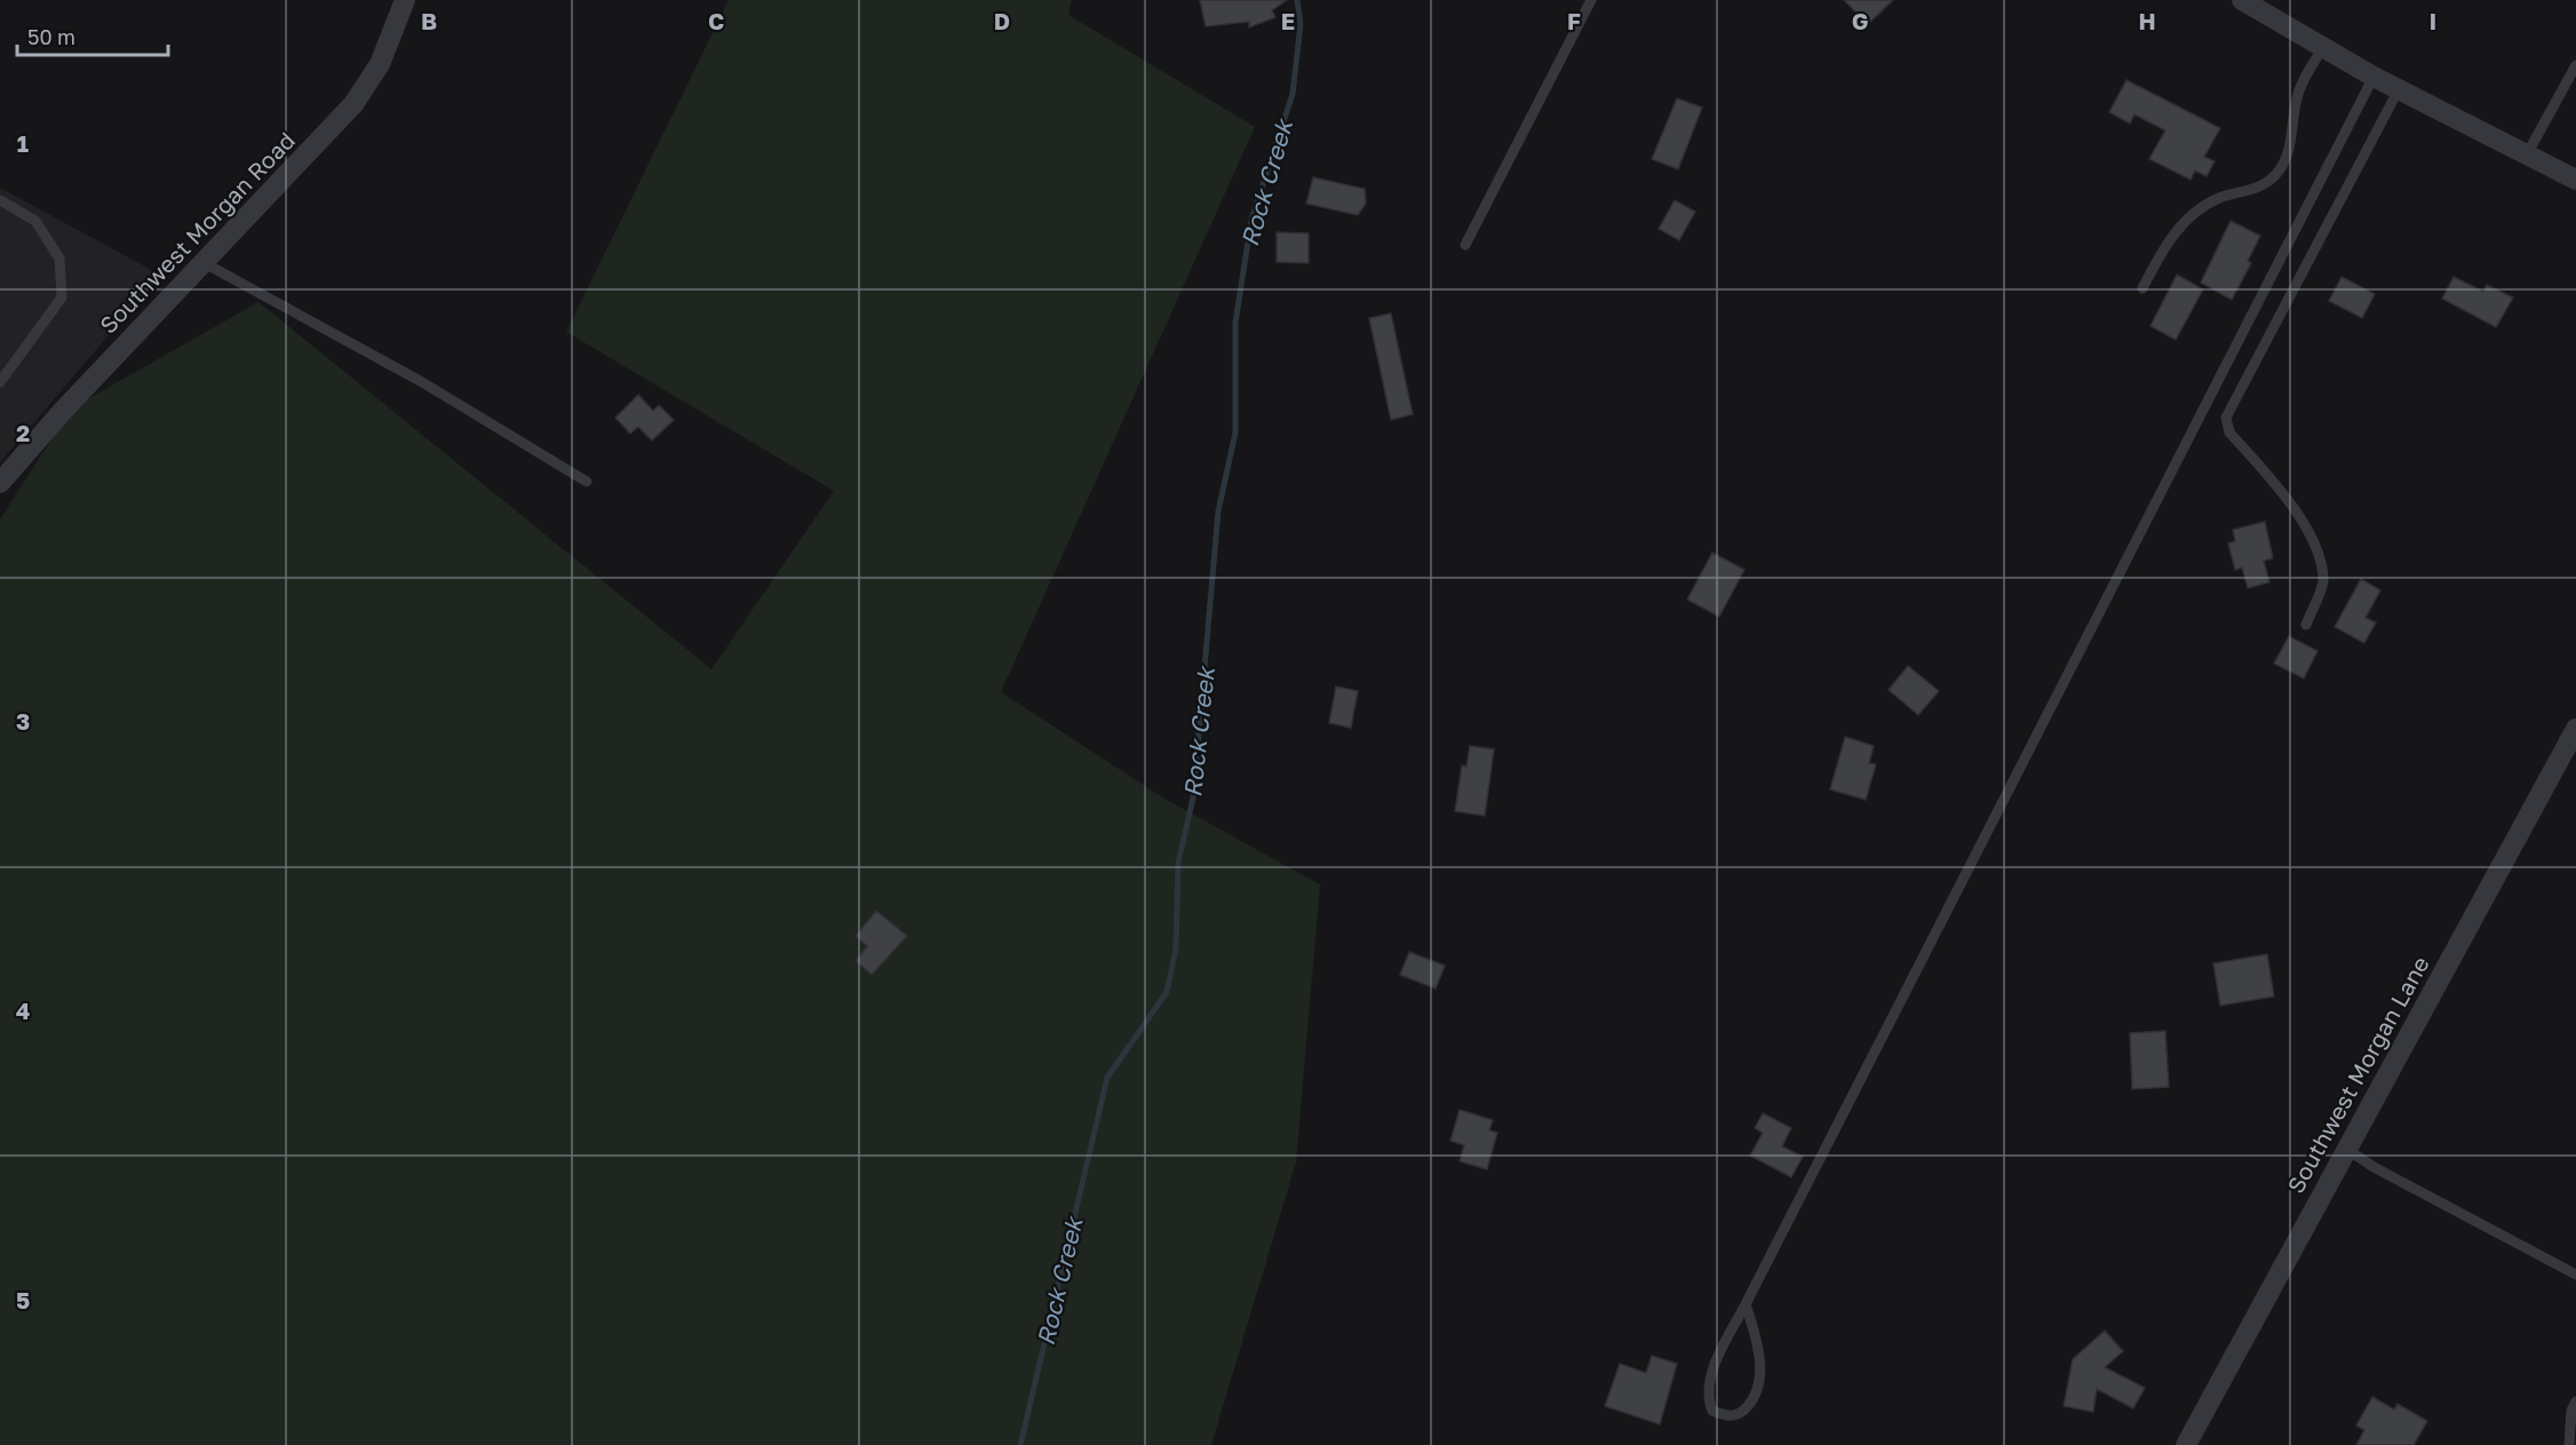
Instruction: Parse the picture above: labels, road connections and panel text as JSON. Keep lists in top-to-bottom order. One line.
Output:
{"streets":{"street":["Southwest Morgan Road","Southwest Morgan Lane"]},"water":["Rock Creek"],"scale_bar":"50 m","grid":{"columns":["B","C","D","E","F","G","H","I"],"rows":["1","2","3","4","5"]}}
